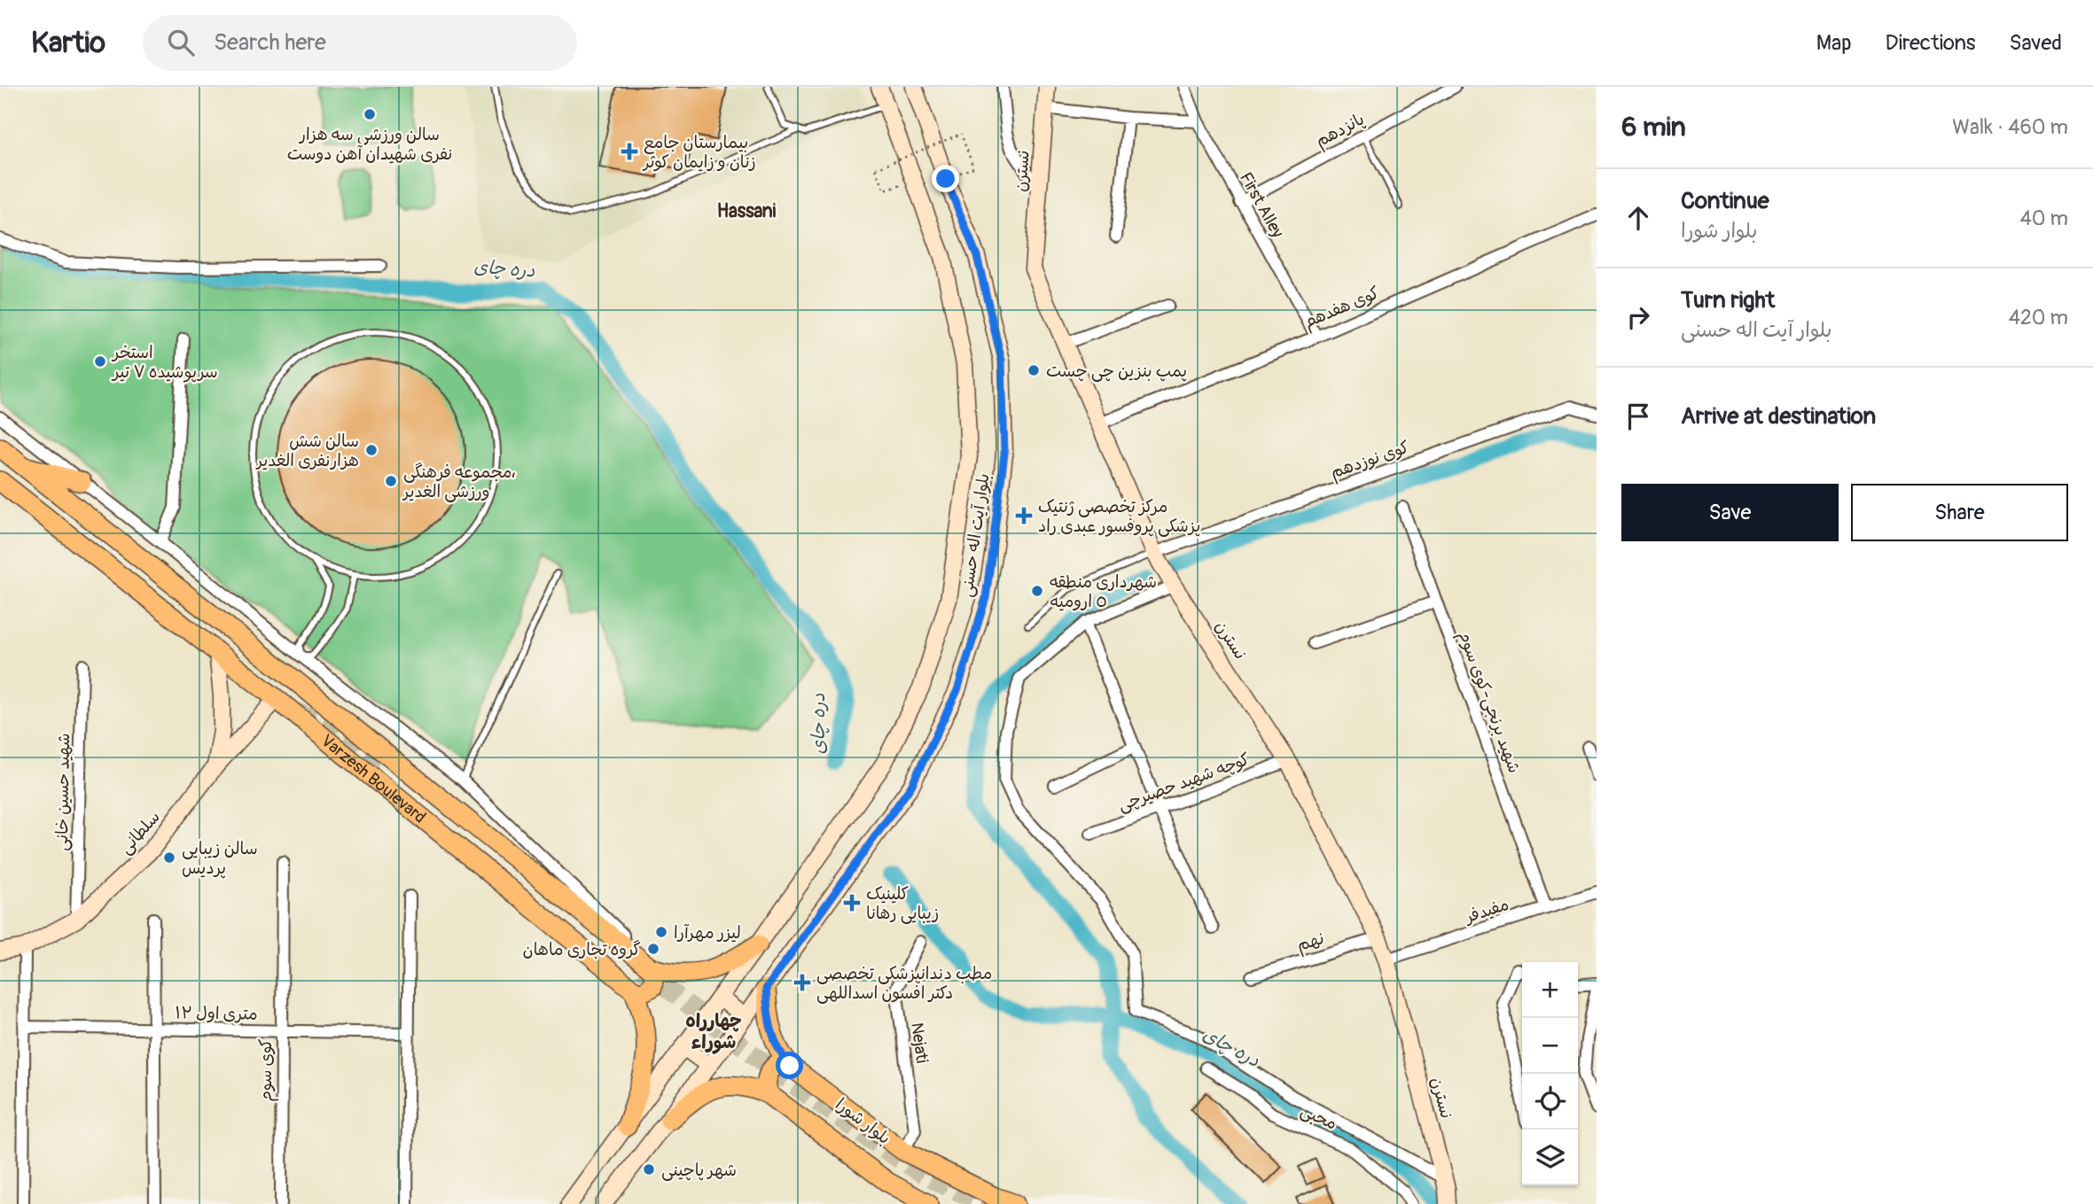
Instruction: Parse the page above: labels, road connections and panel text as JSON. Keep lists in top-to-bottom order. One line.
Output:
{"streets":{"main road":["نسترن","بلوار آیت اله حسنی","Varzesh Boulevard","سلطانی","بلوار شورا"],"street":["پانزدهم","First Alley","کوی هفدهم","کوی نوزدهم","شهید برنجی-کوی سوم","کوچه شهید حصیرچی","شهید حسین خانی","مفیدفر","نهم","۱۲ متری اول","Nejati","کوی سوم","محبی"]},"crossings":[["پانزدهم","First Alley"],["نسترن","کوی هفدهم"],["نسترن","کوی نوزدهم"],["نسترن","کوچه شهید حصیرچی"],["نسترن","مفیدفر"],["نسترن","نهم"],["First Alley","کوی هفدهم"],["بلوار آیت اله حسنی","Varzesh Boulevard"],["بلوار آیت اله حسنی","بلوار شورا"],["شهید برنجی-کوی سوم","مفیدفر"],["Varzesh Boulevard","سلطانی"],["شهید حسین خانی","سلطانی"],["۱۲ متری اول","کوی سوم"],["Nejati","بلوار شورا"]],"districts":["Hassani","چهارراه شوراء"],"water":["دره چای"],"places":{"other":["سالن ورزشی سه هزار نفری شهیدان آهن دوست","استخر سرپوشیده ۷ تیر","پمپ بنزین چى چست","سالن شش هزارنفری الغدیر","مجموعه فرهنگی، ورزشی الغدیر","شهردارى منطقه ٥ ارومیه","سالن زیبایی پردیس","لیزر مهرآرا","گروه تجاری ماهان","شهر پاچینی"],"health":["بیمارستان جامع زنان و زایمان کوثر","مرکز تخصصی ژنتیک پزشکی پروفسور عبدی راد","کلینیک زیبایی رهانا","مطب دندانپزشکی تخصصی دکتر افسون اسداللهی"]},"page":{"header":"Kartio","search":"Search here","nav":["Map","Directions","Saved"],"heading":["6 min","Walk · 460 m"],"list":[["Continue","بلوار شورا","40 m"],["Turn right","بلوار آیت اله حسنی","420 m"],"Arrive at destination"],"buttons":["Save","Share"],"map_buttons":["+","−"]}}
